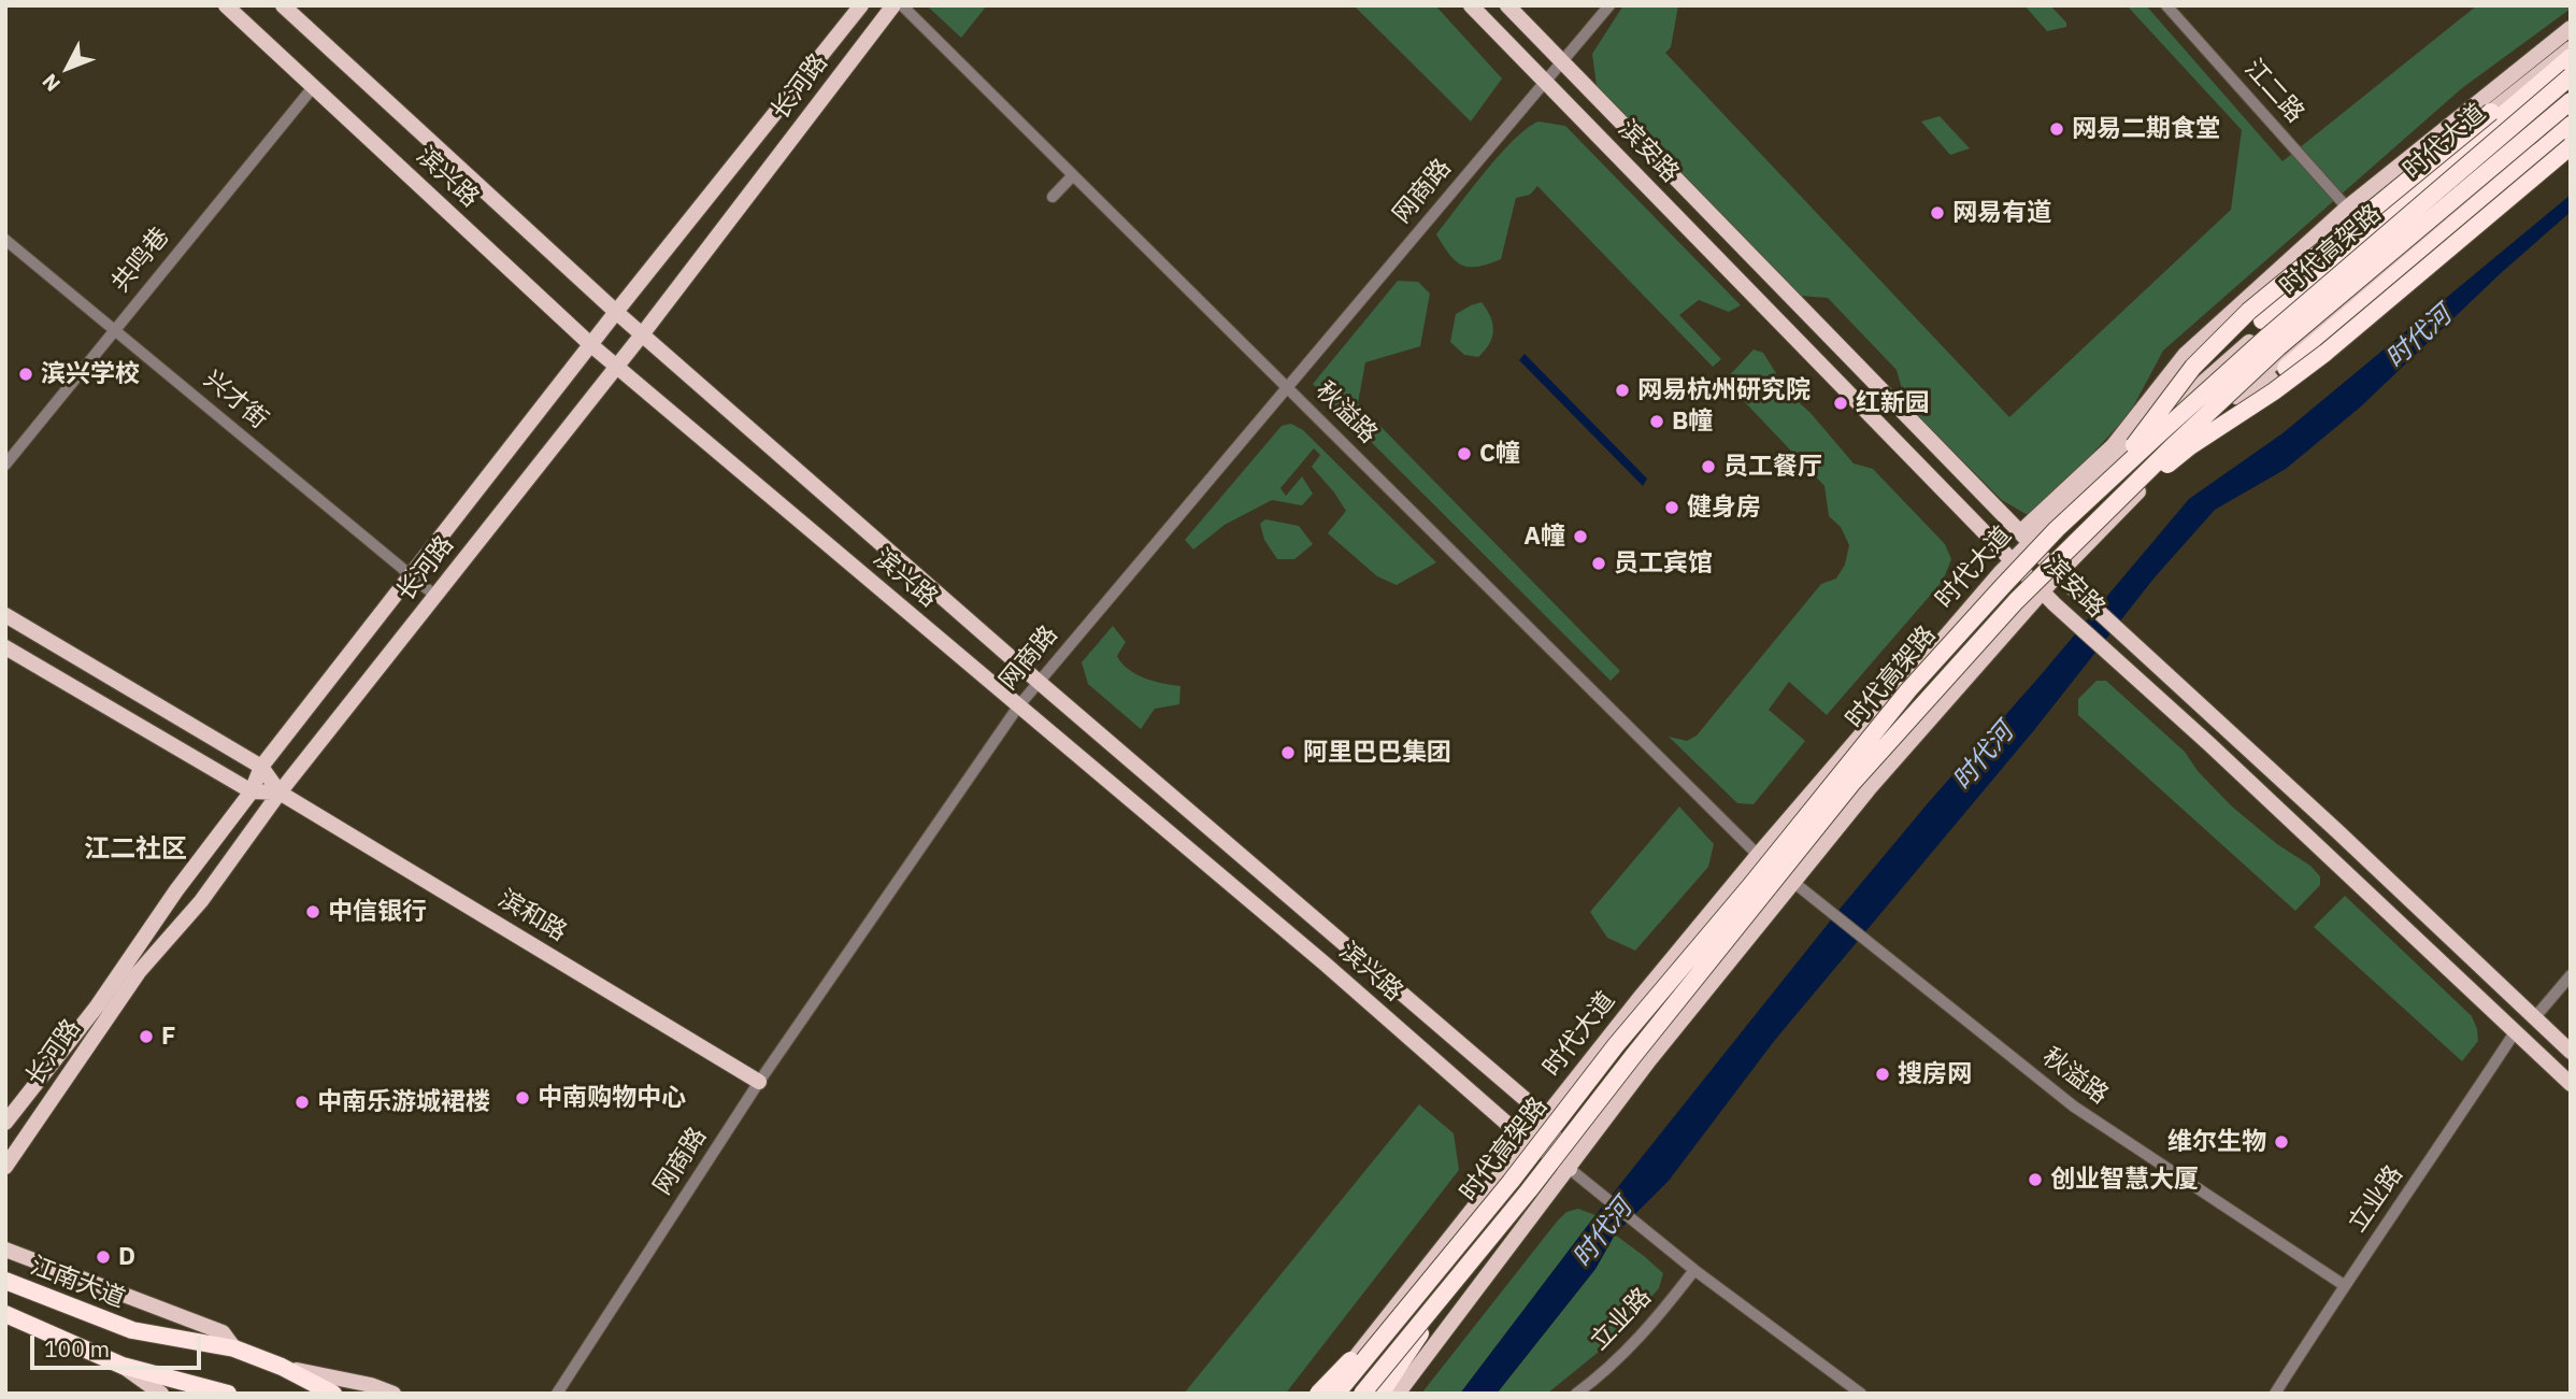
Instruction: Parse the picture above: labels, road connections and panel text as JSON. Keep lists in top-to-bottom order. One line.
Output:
{"streets":{"highway":["时代高架路","江南大道"],"main road":["长河路","时代大道","滨安路","滨兴路","滨和路"],"street":["江二路","网商路","共鸣巷","兴才街","秋溢路","立业路"]},"crossings":[["长河路","滨兴路"],["长河路","兴才街"],["长河路","滨和路"],["时代大道","滨安路"],["时代大道","滨兴路"],["时代大道","秋溢路"],["滨安路","网商路"],["滨安路","立业路"],["滨兴路","网商路"],["滨兴路","共鸣巷"],["滨兴路","立业路"],["网商路","秋溢路"],["网商路","滨和路"],["共鸣巷","兴才街"],["秋溢路","立业路"]],"districts":["江二社区"],"water":["时代河"],"places":["网易二期食堂","网易有道","滨兴学校","网易杭州研究院","红新园","B幢","C幢","员工餐厅","健身房","A幢","员工宾馆","阿里巴巴集团","中信银行","F","搜房网","中南购物中心","中南乐游城裙楼","维尔生物","创业智慧大厦","D"],"scale_bar":"100 m","north":"bottom left"}
